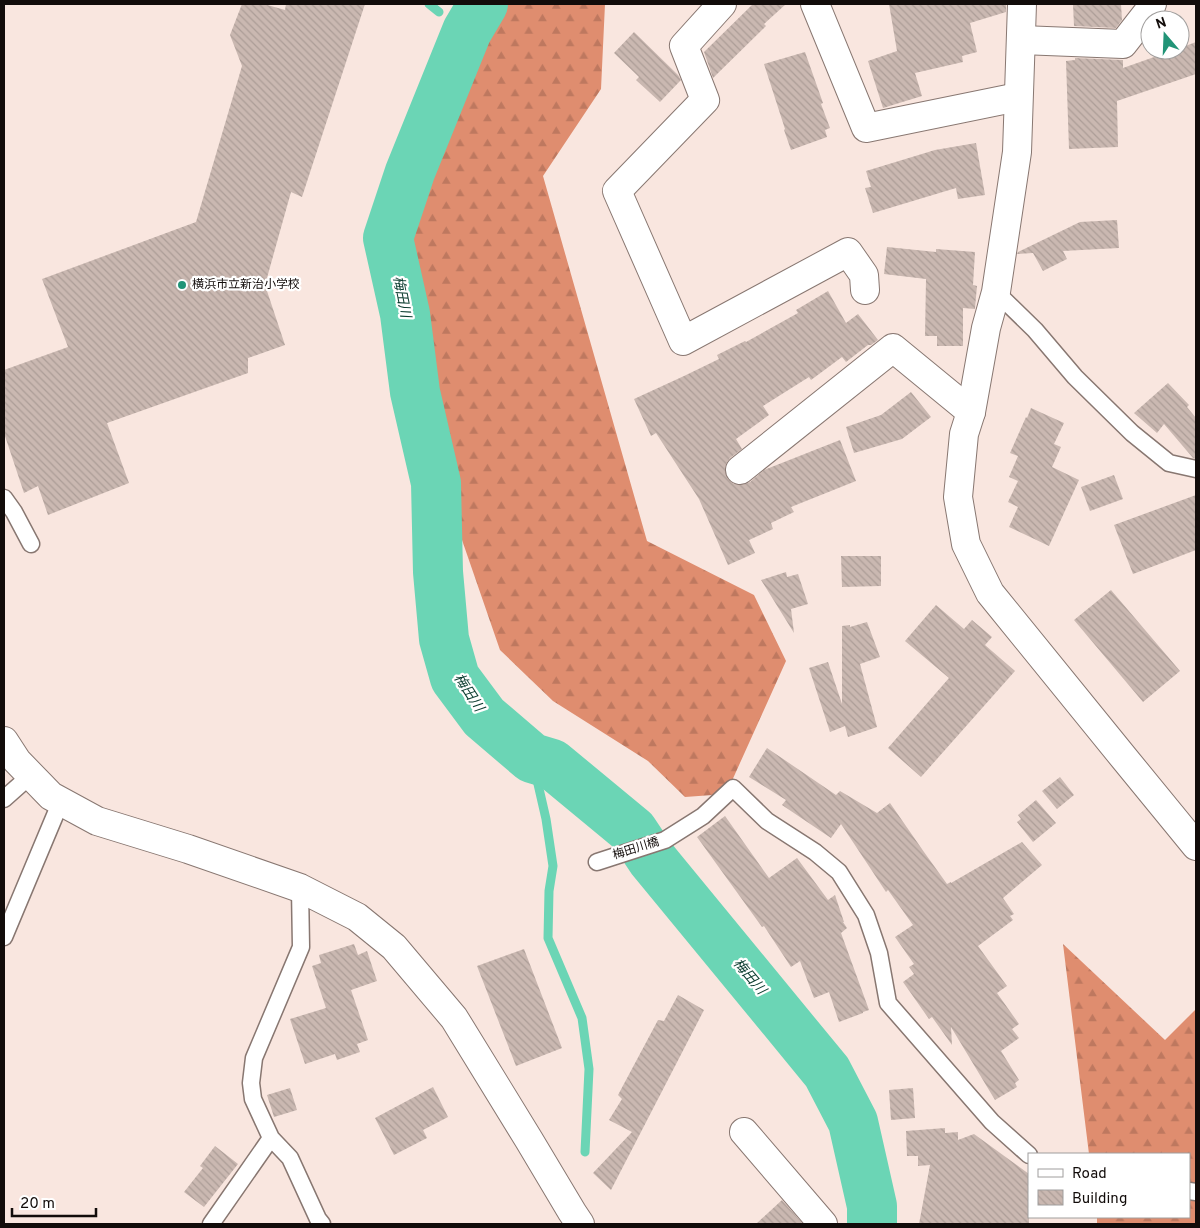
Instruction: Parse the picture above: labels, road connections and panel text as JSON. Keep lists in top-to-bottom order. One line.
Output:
{"streets":{"lane":["梅田川橋"]},"water":["梅田川"],"places":["横浜市立新治小学校"],"legend":["Road","Building"],"scale_bar":"20 m","north":"top"}
